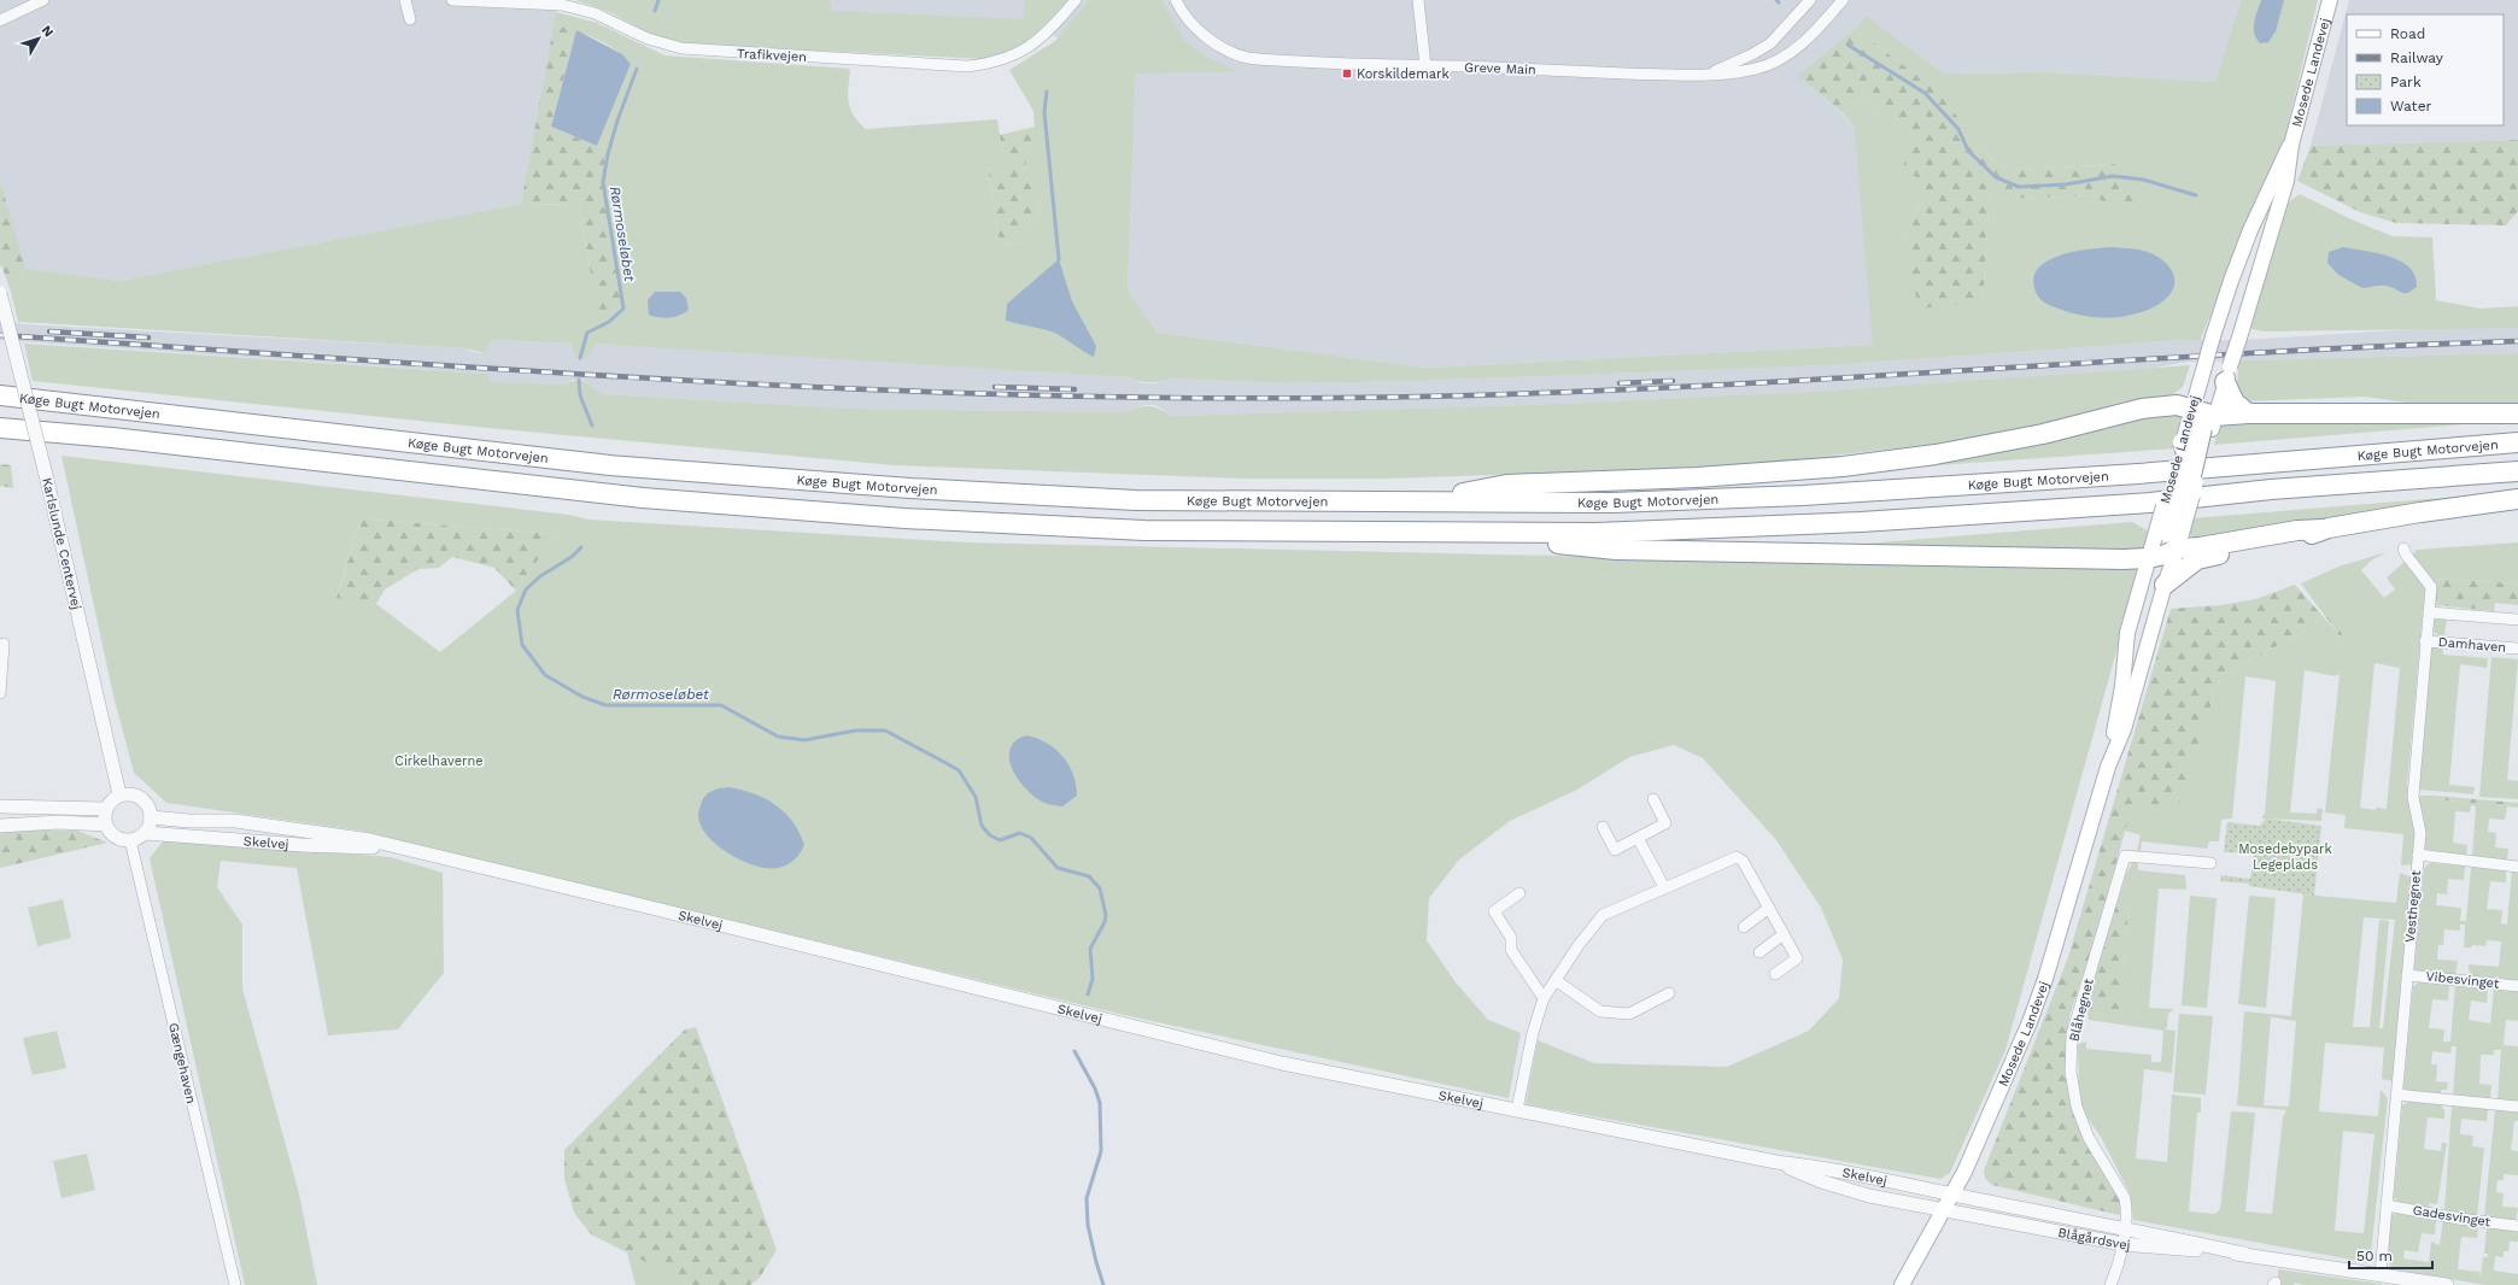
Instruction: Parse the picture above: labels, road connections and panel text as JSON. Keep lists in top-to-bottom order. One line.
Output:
{"streets":{"highway":["Køge Bugt Motorvejen"],"main road":["Mosede Landevej"],"street":["Trafikvejen","Greve Main","Karlslunde Centervej","Damhaven","Skelvej","Vesthegnet","Vibesvinget","Blåhegnet","Gængehaven","Gadesvinget","Blågårdsvej"]},"crossings":[["Mosede Landevej","Skelvej"],["Mosede Landevej","Blågårdsvej"],["Karlslunde Centervej","Skelvej"],["Karlslunde Centervej","Gængehaven"],["Damhaven","Vesthegnet"],["Skelvej","Gængehaven"],["Skelvej","Blågårdsvej"],["Vesthegnet","Vibesvinget"],["Vesthegnet","Gadesvinget"],["Vesthegnet","Blågårdsvej"],["Blåhegnet","Blågårdsvej"]],"water":["Rørmoseløbet"],"parks":["Cirkelhaverne","Mosedebypark Legeplads"],"places":{"transit":["Korskildemark"]},"legend":["Road","Railway","Park","Water"],"scale_bar":"50 m","north":"top right"}
